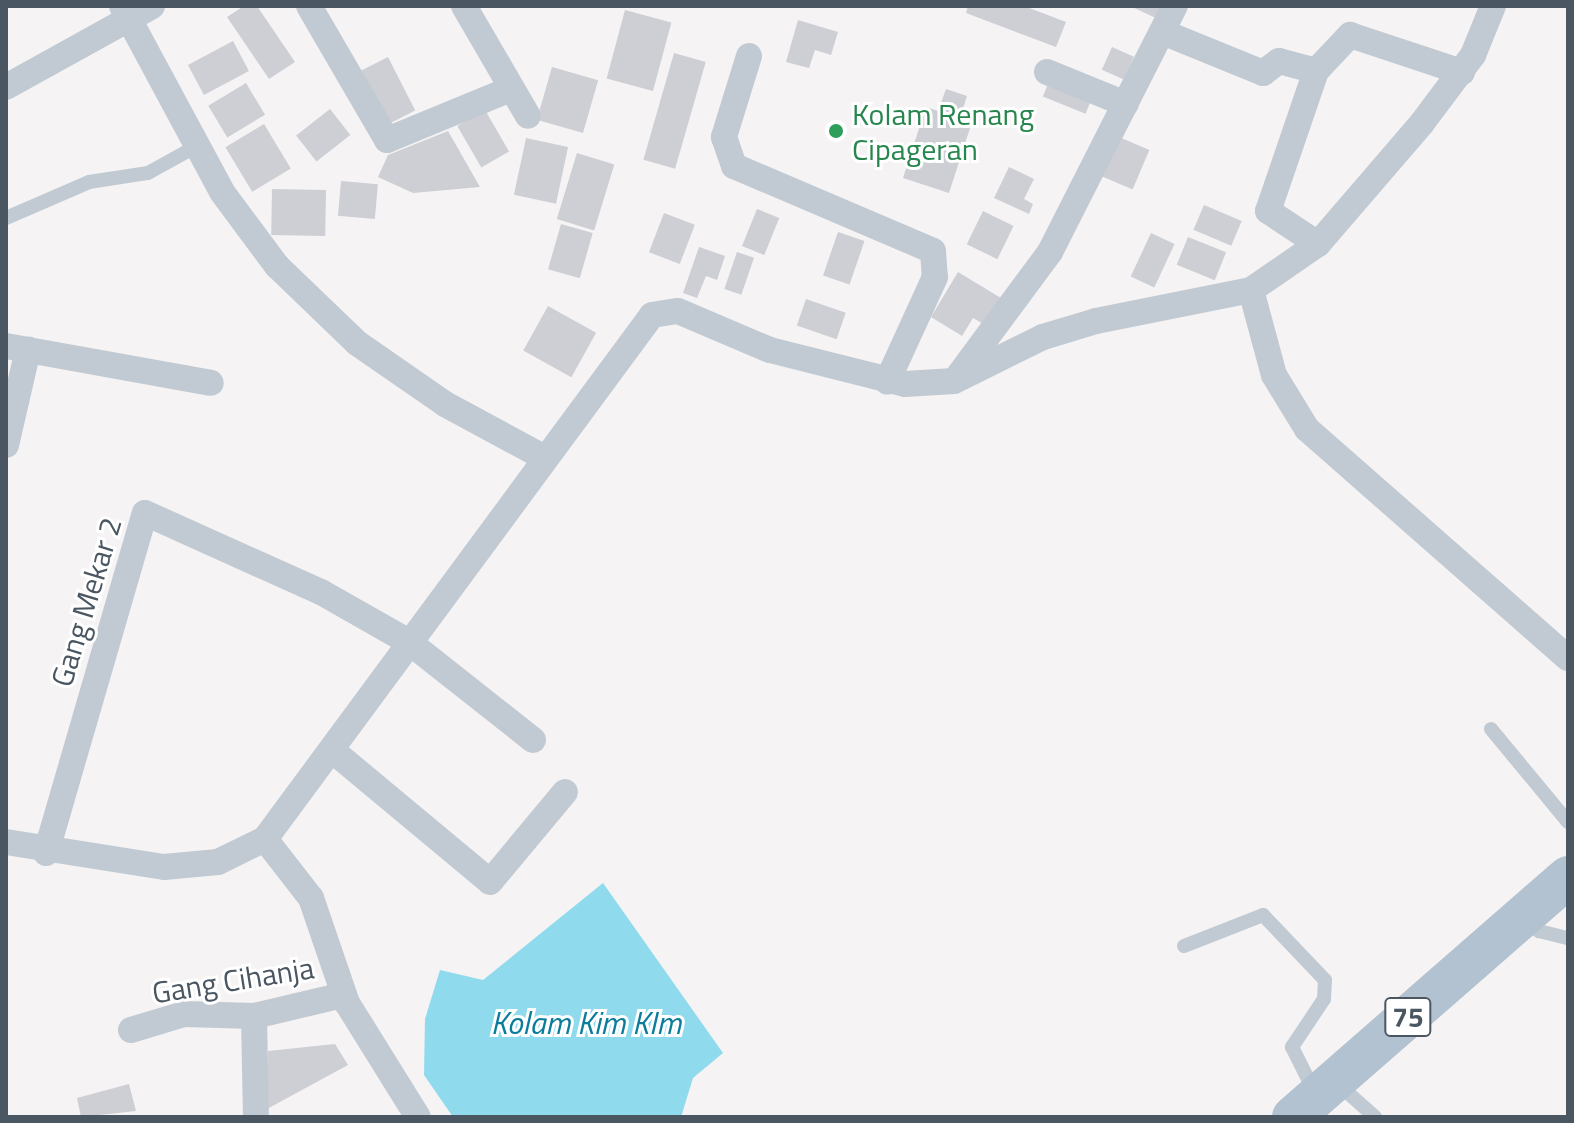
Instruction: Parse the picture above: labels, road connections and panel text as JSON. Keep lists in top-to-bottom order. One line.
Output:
{"streets":{"main road":["75"],"street":["Gang Mekar 2","Gang Cihanja"]},"water":["Kolam Kim KIm"],"places":["Kolam Renang Cipageran"]}
